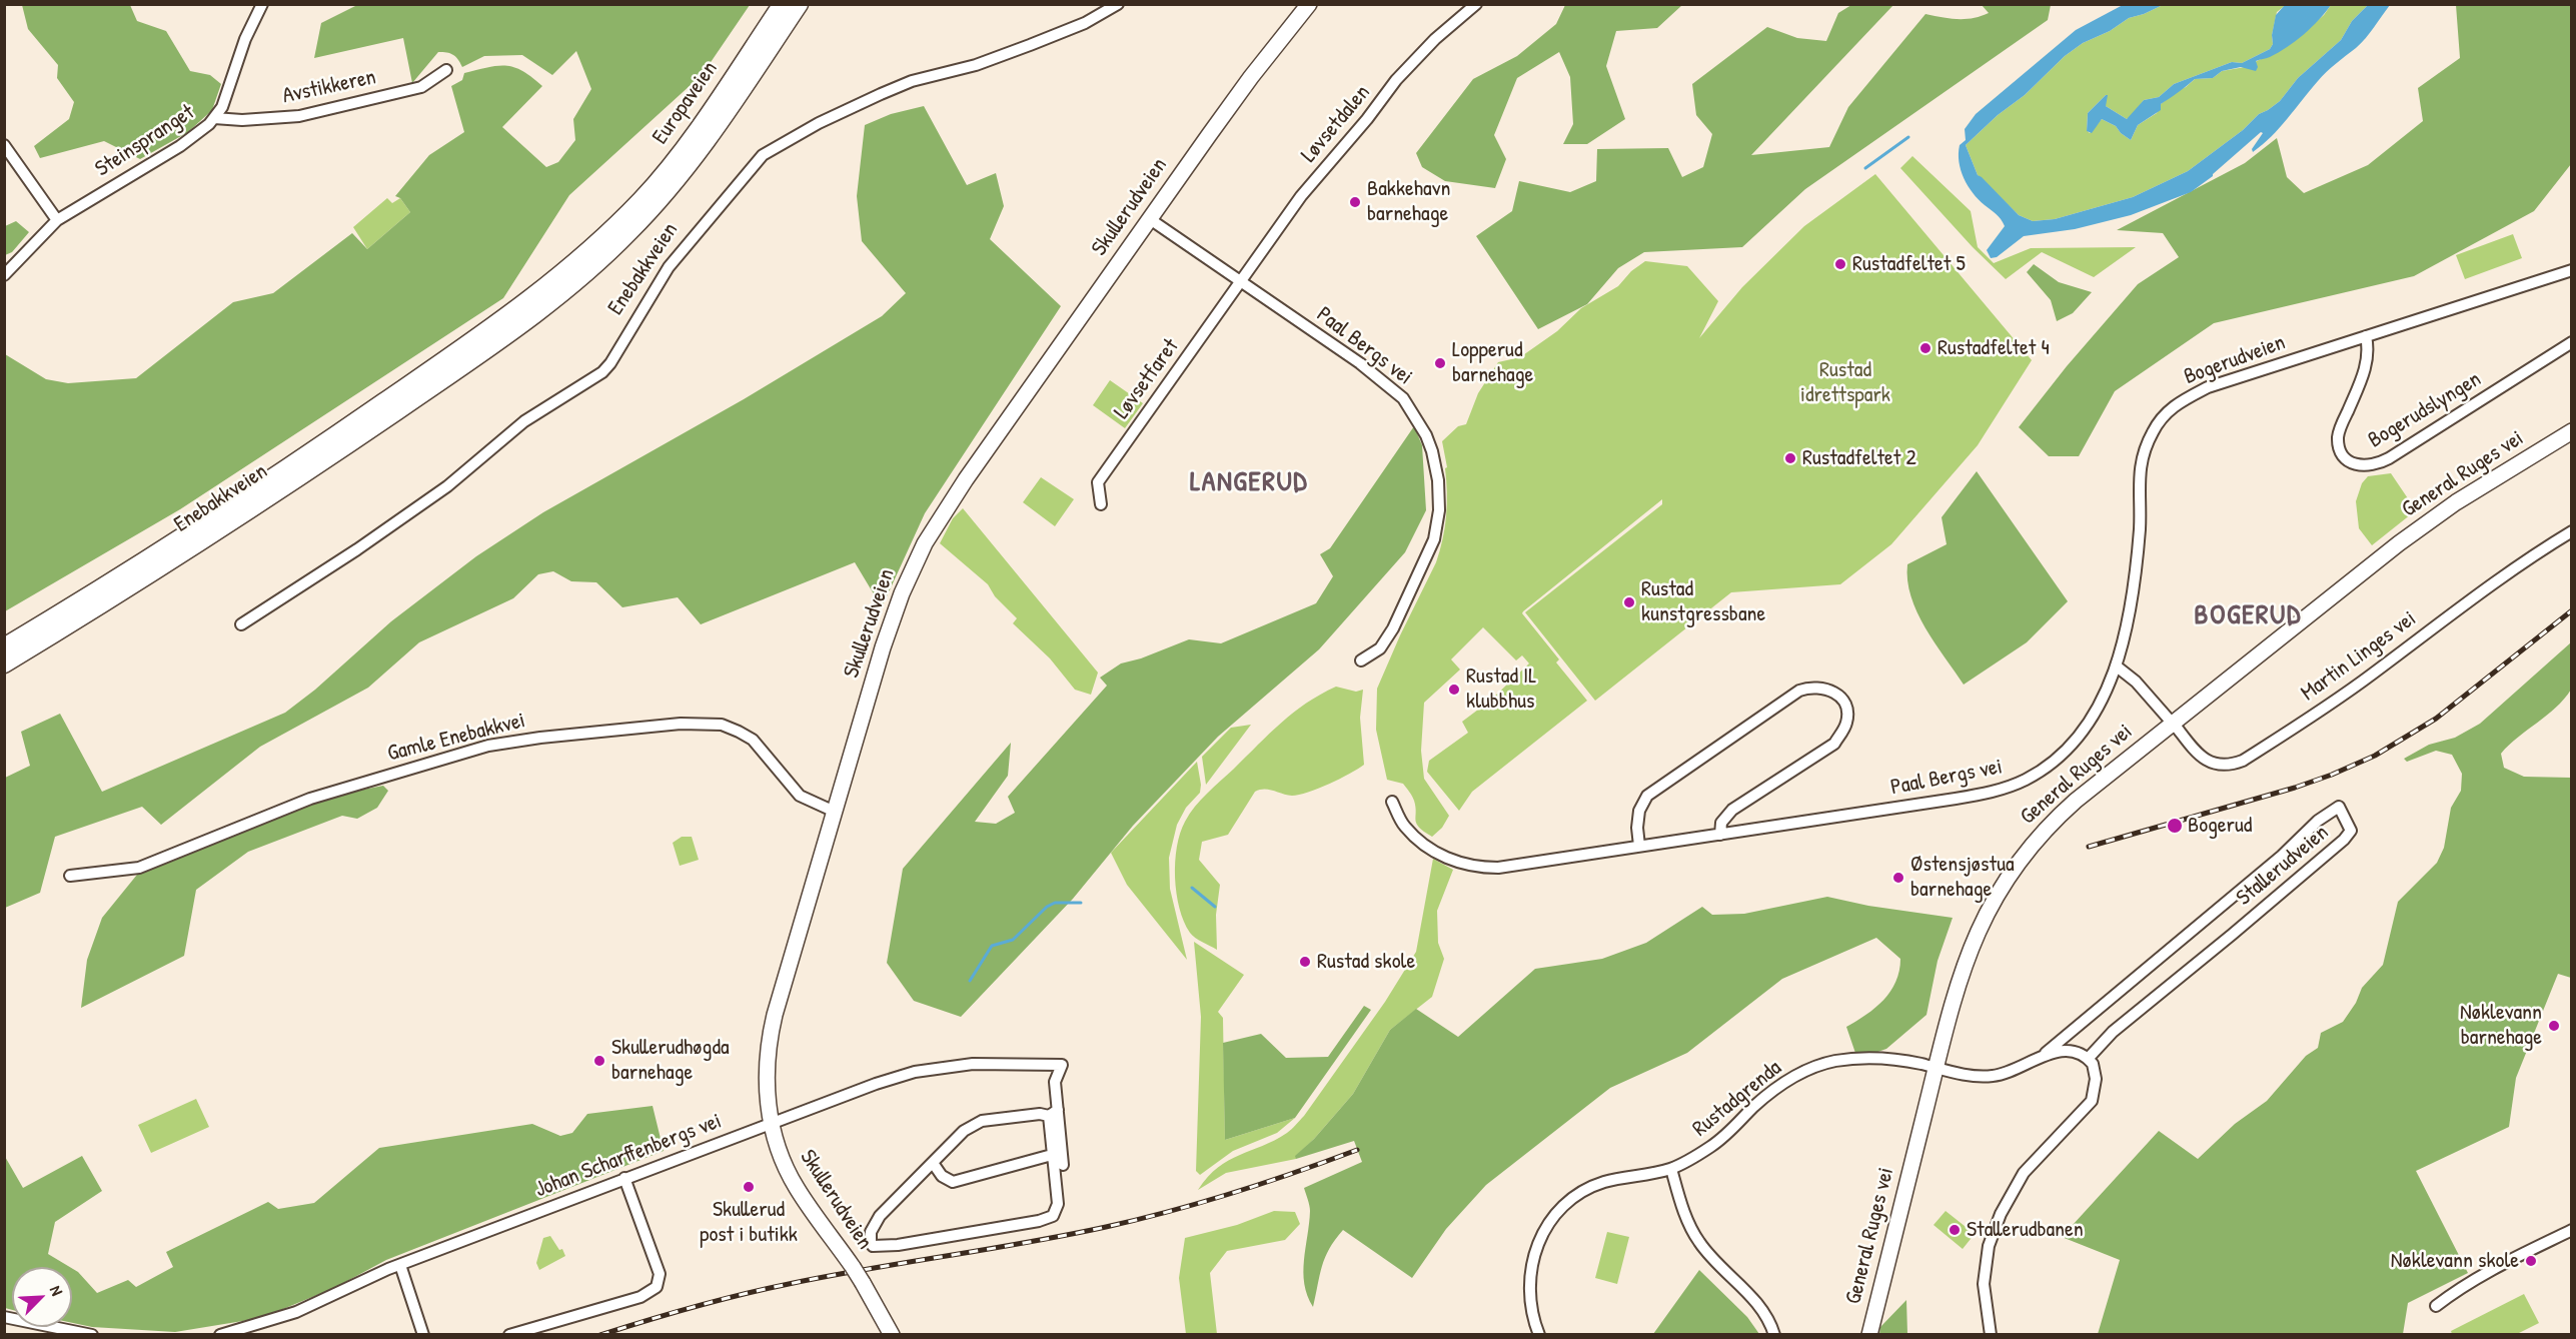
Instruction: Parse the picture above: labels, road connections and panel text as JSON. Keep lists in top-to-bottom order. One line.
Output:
{"streets":{"highway":["Europaveien","Enebakkveien"],"main road":["Skullerudveien","General Ruges vei"],"street":["Avstikkeren","Løvsetdalen","Steinspranget","Paal Bergs vei","Bogerudveien","Løvsetfaret","Bogerudslyngen","Martin Linges vei","Gamle Enebakkvei","Stallerudveien","Rustadgrenda","Johan Scharffenbergs vei"]},"crossings":[["Avstikkeren","Steinspranget"],["Europaveien","Enebakkveien"],["Løvsetdalen","Paal Bergs vei"],["Løvsetdalen","Løvsetfaret"],["Skullerudveien","Paal Bergs vei"],["Skullerudveien","Gamle Enebakkvei"],["Skullerudveien","Johan Scharffenbergs vei"],["Paal Bergs vei","Bogerudveien"],["Paal Bergs vei","Løvsetfaret"],["Bogerudveien","Bogerudslyngen"],["General Ruges vei","Martin Linges vei"],["General Ruges vei","Stallerudveien"],["General Ruges vei","Rustadgrenda"],["Stallerudveien","Rustadgrenda"]],"districts":["LANGERUD","BOGERUD"],"parks":["Rustad idrettspark"],"places":["Bakkehavn barnehage","Rustadfeltet 5","Rustadfeltet 4","Lopperud barnehage","Rustadfeltet 2","Rustad kunstgressbane","Rustad IL klubbhus","Bogerud","Østensjøstua barnehage","Rustad skole","Nøklevann barnehage","Skullerudhøgda barnehage","Skullerud post i butikk","Stallerudbanen","Nøklevann skole"],"north":"top right"}
